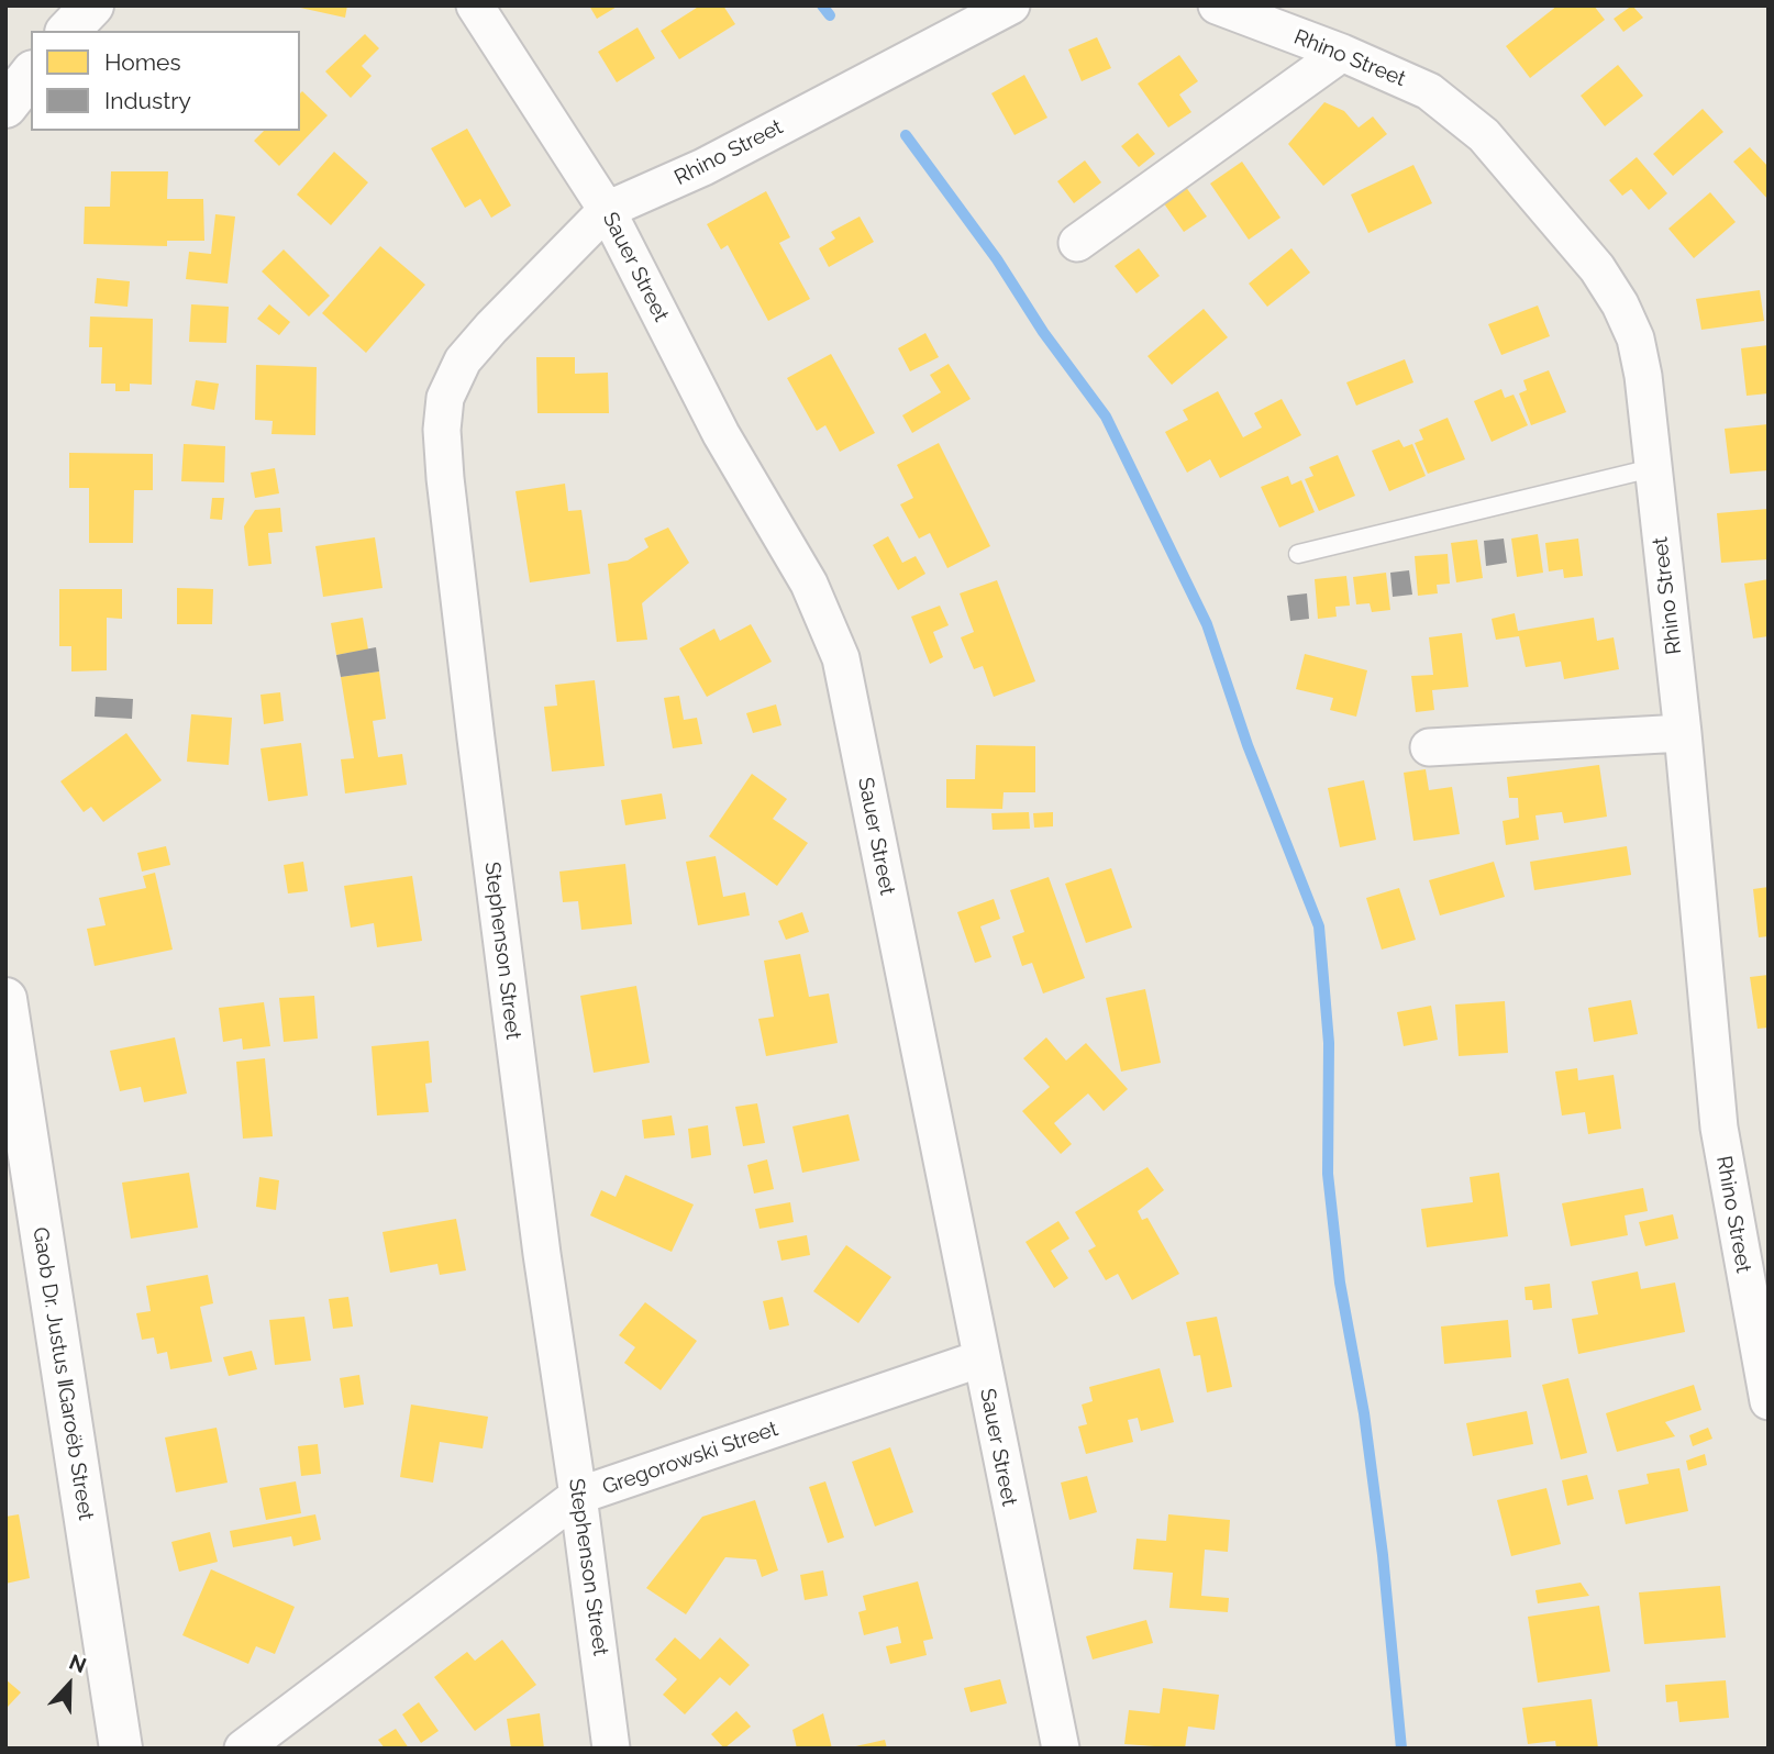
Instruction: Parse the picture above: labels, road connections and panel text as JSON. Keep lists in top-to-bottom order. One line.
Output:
{"streets":{"street":["Rhino Street","Sauer Street","Stephenson Street","Gaob Dr. Justus ǁGaroëb Street","Gregorowski Street"]},"crossings":[["Rhino Street","Sauer Street"],["Rhino Street","Stephenson Street"],["Sauer Street","Stephenson Street"],["Sauer Street","Gregorowski Street"],["Stephenson Street","Gregorowski Street"]],"legend":["Homes","Industry"],"north":"top"}
